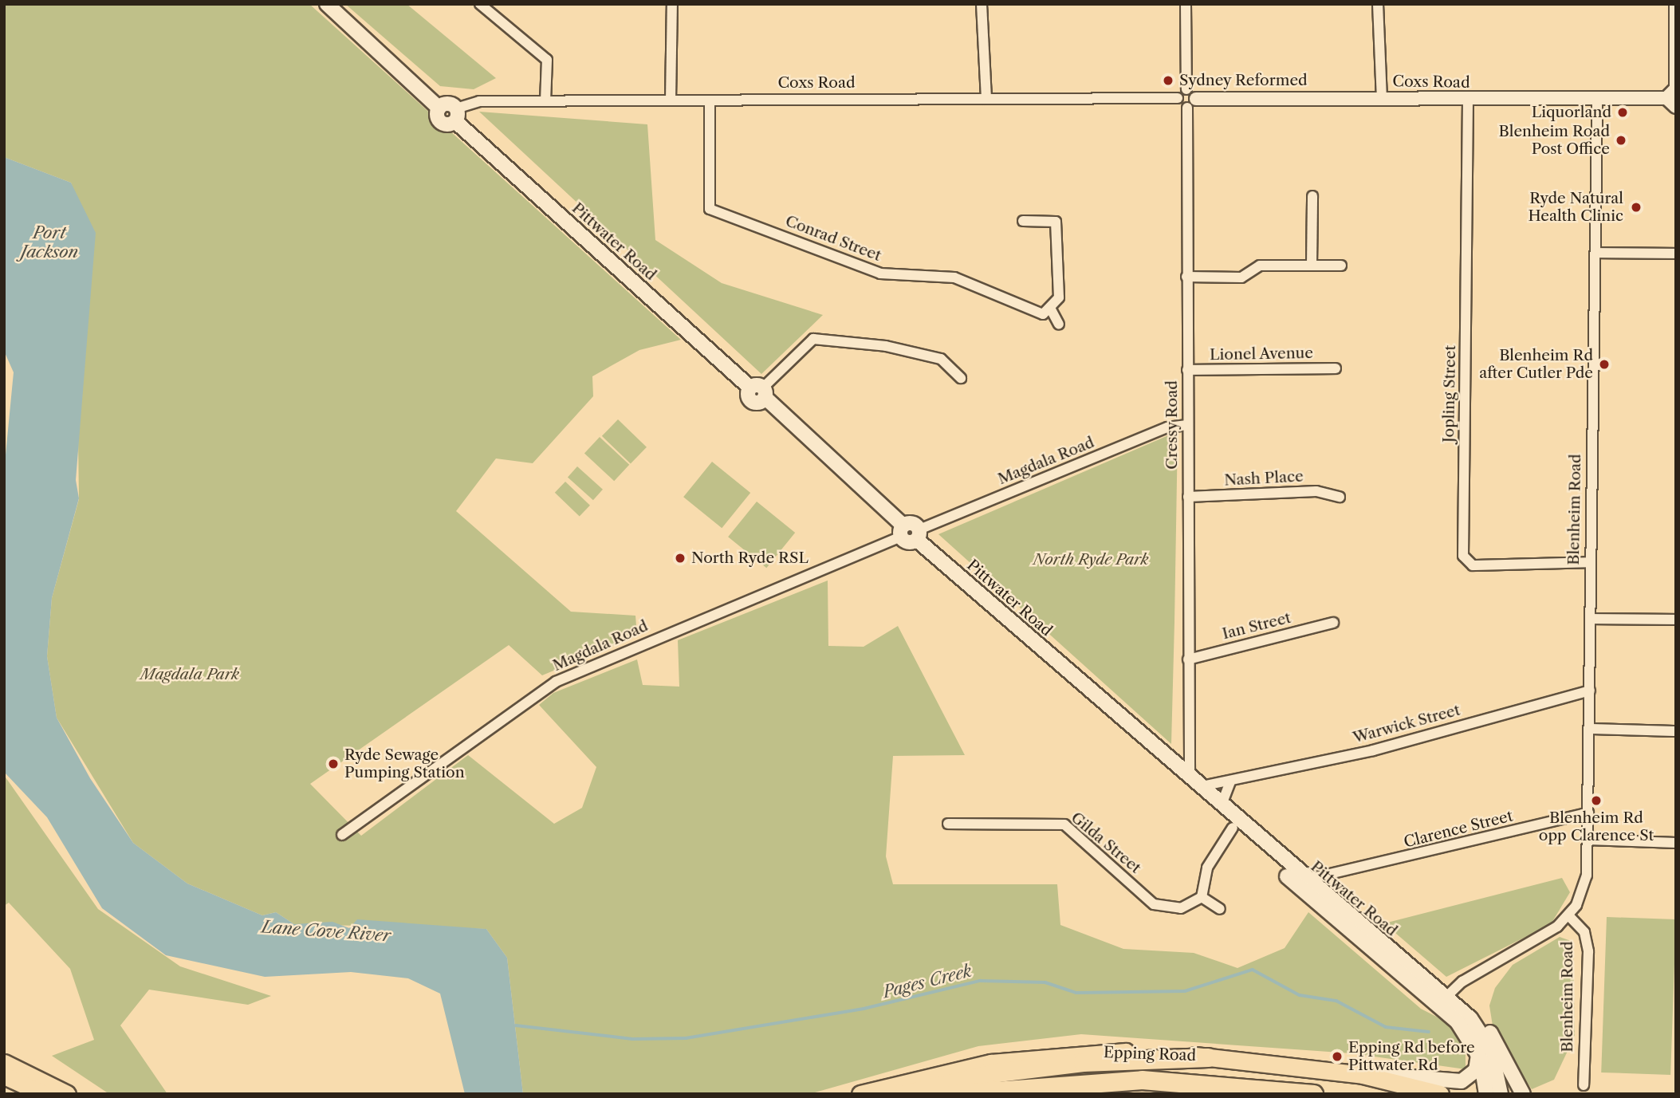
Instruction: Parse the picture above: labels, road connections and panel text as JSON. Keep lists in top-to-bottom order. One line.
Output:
{"streets":{"main road":["Pittwater Road","Epping Road"],"street":["Coxs Road","Conrad Street","Lionel Avenue","Jopling Street","Cressy Road","Magdala Road","Nash Place","Blenheim Road","Ian Street","Warwick Street","Clarence Street","Gilda Street"]},"crossings":[["Coxs Road","Conrad Street"],["Coxs Road","Pittwater Road"],["Coxs Road","Jopling Street"],["Coxs Road","Cressy Road"],["Coxs Road","Blenheim Road"],["Pittwater Road","Cressy Road"],["Pittwater Road","Magdala Road"],["Pittwater Road","Blenheim Road"],["Pittwater Road","Warwick Street"],["Pittwater Road","Clarence Street"],["Lionel Avenue","Cressy Road"],["Jopling Street","Blenheim Road"],["Cressy Road","Magdala Road"],["Cressy Road","Nash Place"],["Cressy Road","Ian Street"],["Blenheim Road","Warwick Street"],["Blenheim Road","Clarence Street"]],"water":["Port Jackson","Lane Cove River","Pages Creek"],"parks":["North Ryde Park","Magdala Park"],"places":["Sydney Reformed","Liquorland","Blenheim Road Post Office","Ryde Natural Health Clinic","Blenheim Rd after Cutler Pde","North Ryde RSL","Ryde Sewage Pumping Station","Blenheim Rd opp Clarence St","Epping Rd before Pittwater Rd"]}
